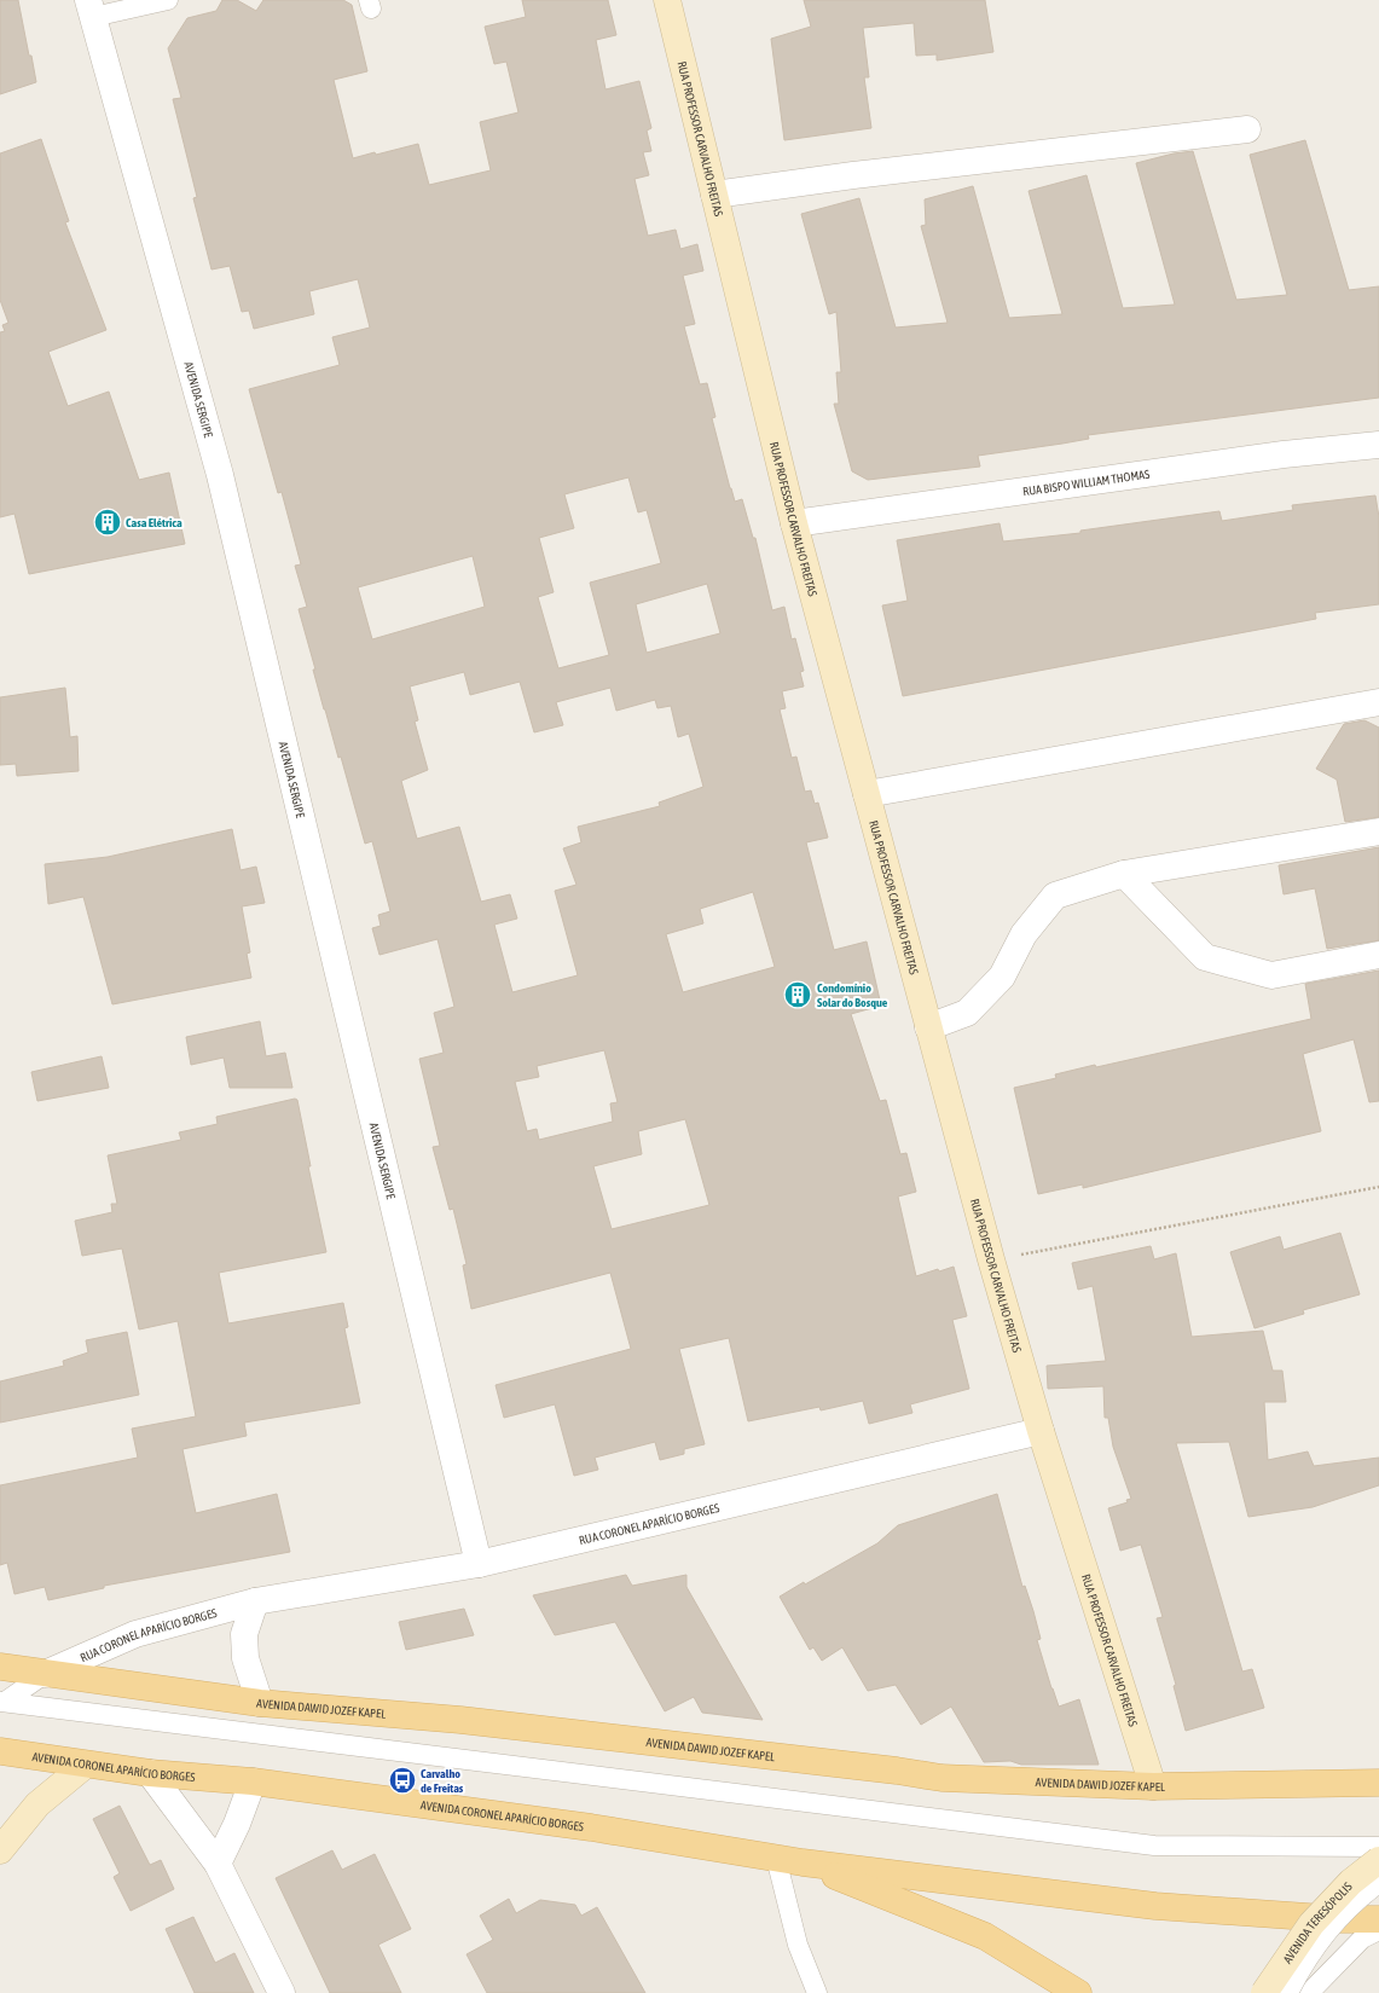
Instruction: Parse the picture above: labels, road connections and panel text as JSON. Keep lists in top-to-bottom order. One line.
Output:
{"streets":{"main road":["AVENIDA DAWID JOZEF KAPEL","AVENIDA CORONEL APARÍCIO BORGES"],"street":["RUA PROFESSOR CARVALHO FREITAS","AVENIDA SERGIPE","RUA BISPO WILLIAM THOMAS","RUA CORONEL APARÍCIO BORGES","AVENIDA TERESÓPOLIS"]},"crossings":[["RUA PROFESSOR CARVALHO FREITAS","RUA BISPO WILLIAM THOMAS"],["RUA PROFESSOR CARVALHO FREITAS","RUA CORONEL APARÍCIO BORGES"],["RUA PROFESSOR CARVALHO FREITAS","AVENIDA DAWID JOZEF KAPEL"],["AVENIDA SERGIPE","RUA CORONEL APARÍCIO BORGES"],["RUA CORONEL APARÍCIO BORGES","AVENIDA DAWID JOZEF KAPEL"]],"places":{"building":["Casa Elétrica","Condomínio Solar do Bosque"],"bus stop":["Carvalho de Freitas"]}}
